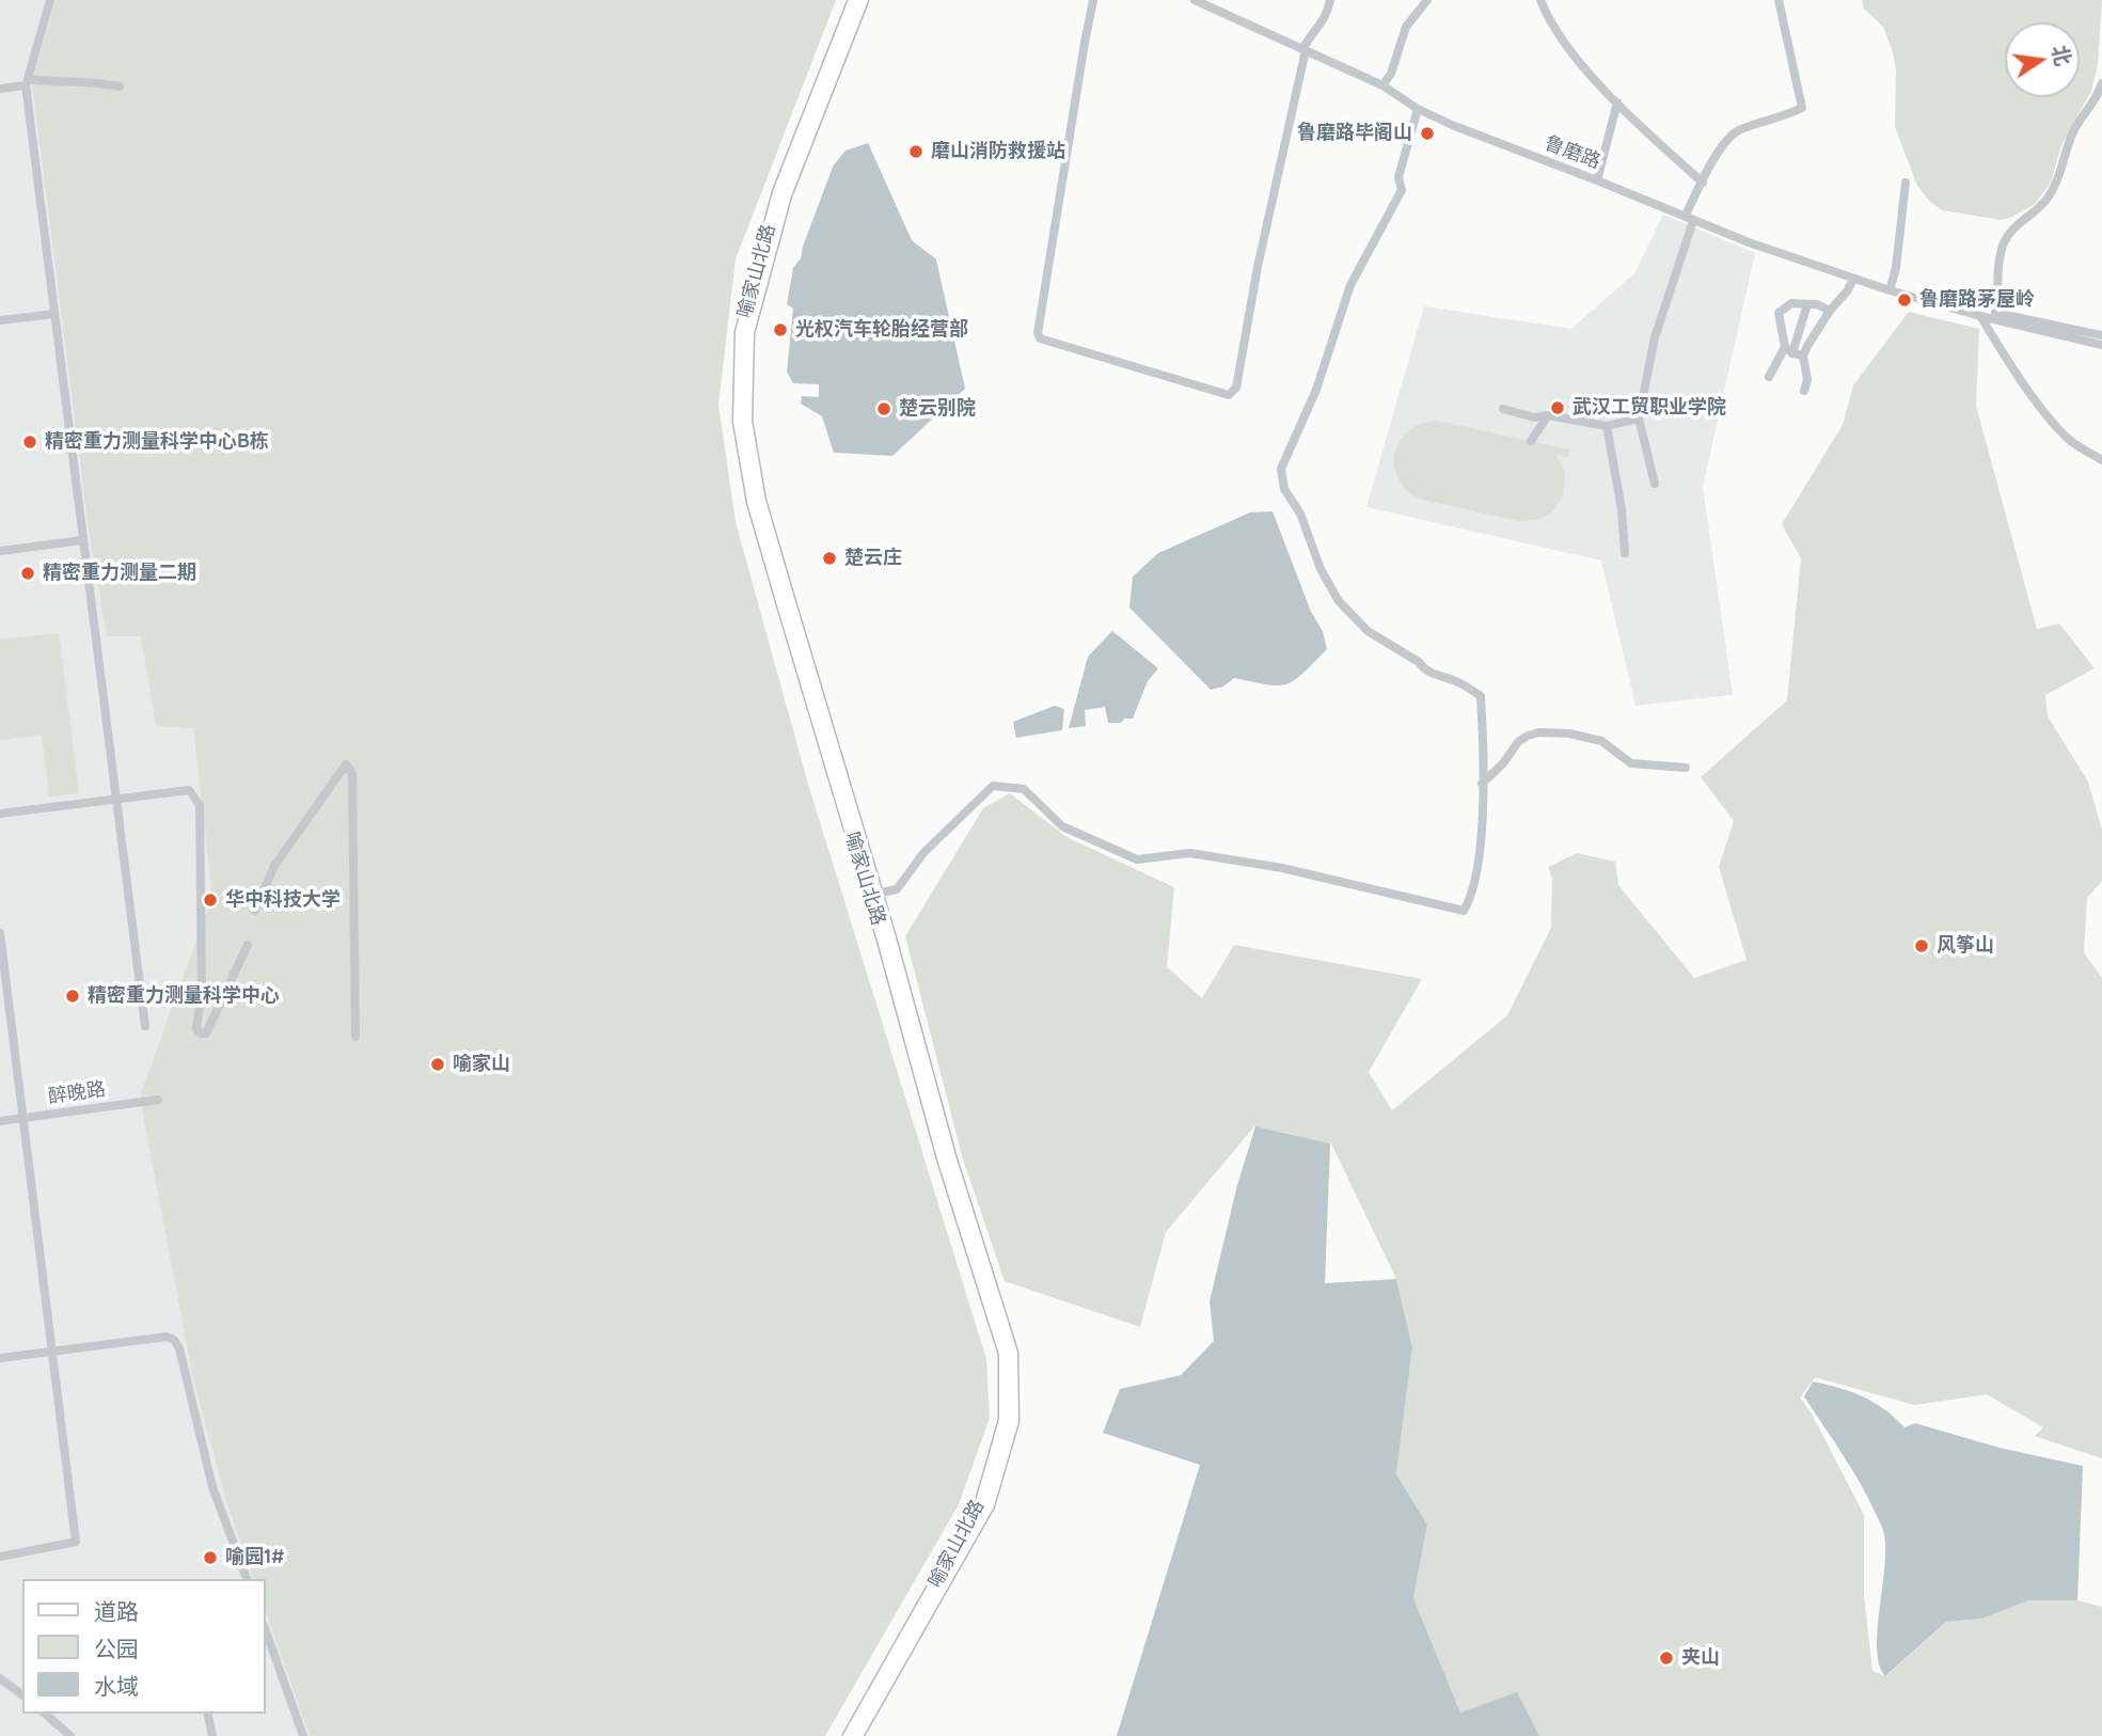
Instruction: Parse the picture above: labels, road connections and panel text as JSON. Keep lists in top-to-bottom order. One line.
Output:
{"streets":{"main road":["喻家山北路"],"street":["鲁磨路","醉晚路"]},"places":["鲁磨路毕阁山","磨山消防救援站","鲁磨路茅屋岭","光权汽车轮胎经营部","武汉工贸职业学院","楚云别院","精密重力测量科学中心B栋","楚云庄","精密重力测量二期","华中科技大学","风筝山","精密重力测量科学中心","喻家山","喻园1#","夹山"],"legend":["道路","公园","水域"],"north":"right"}
